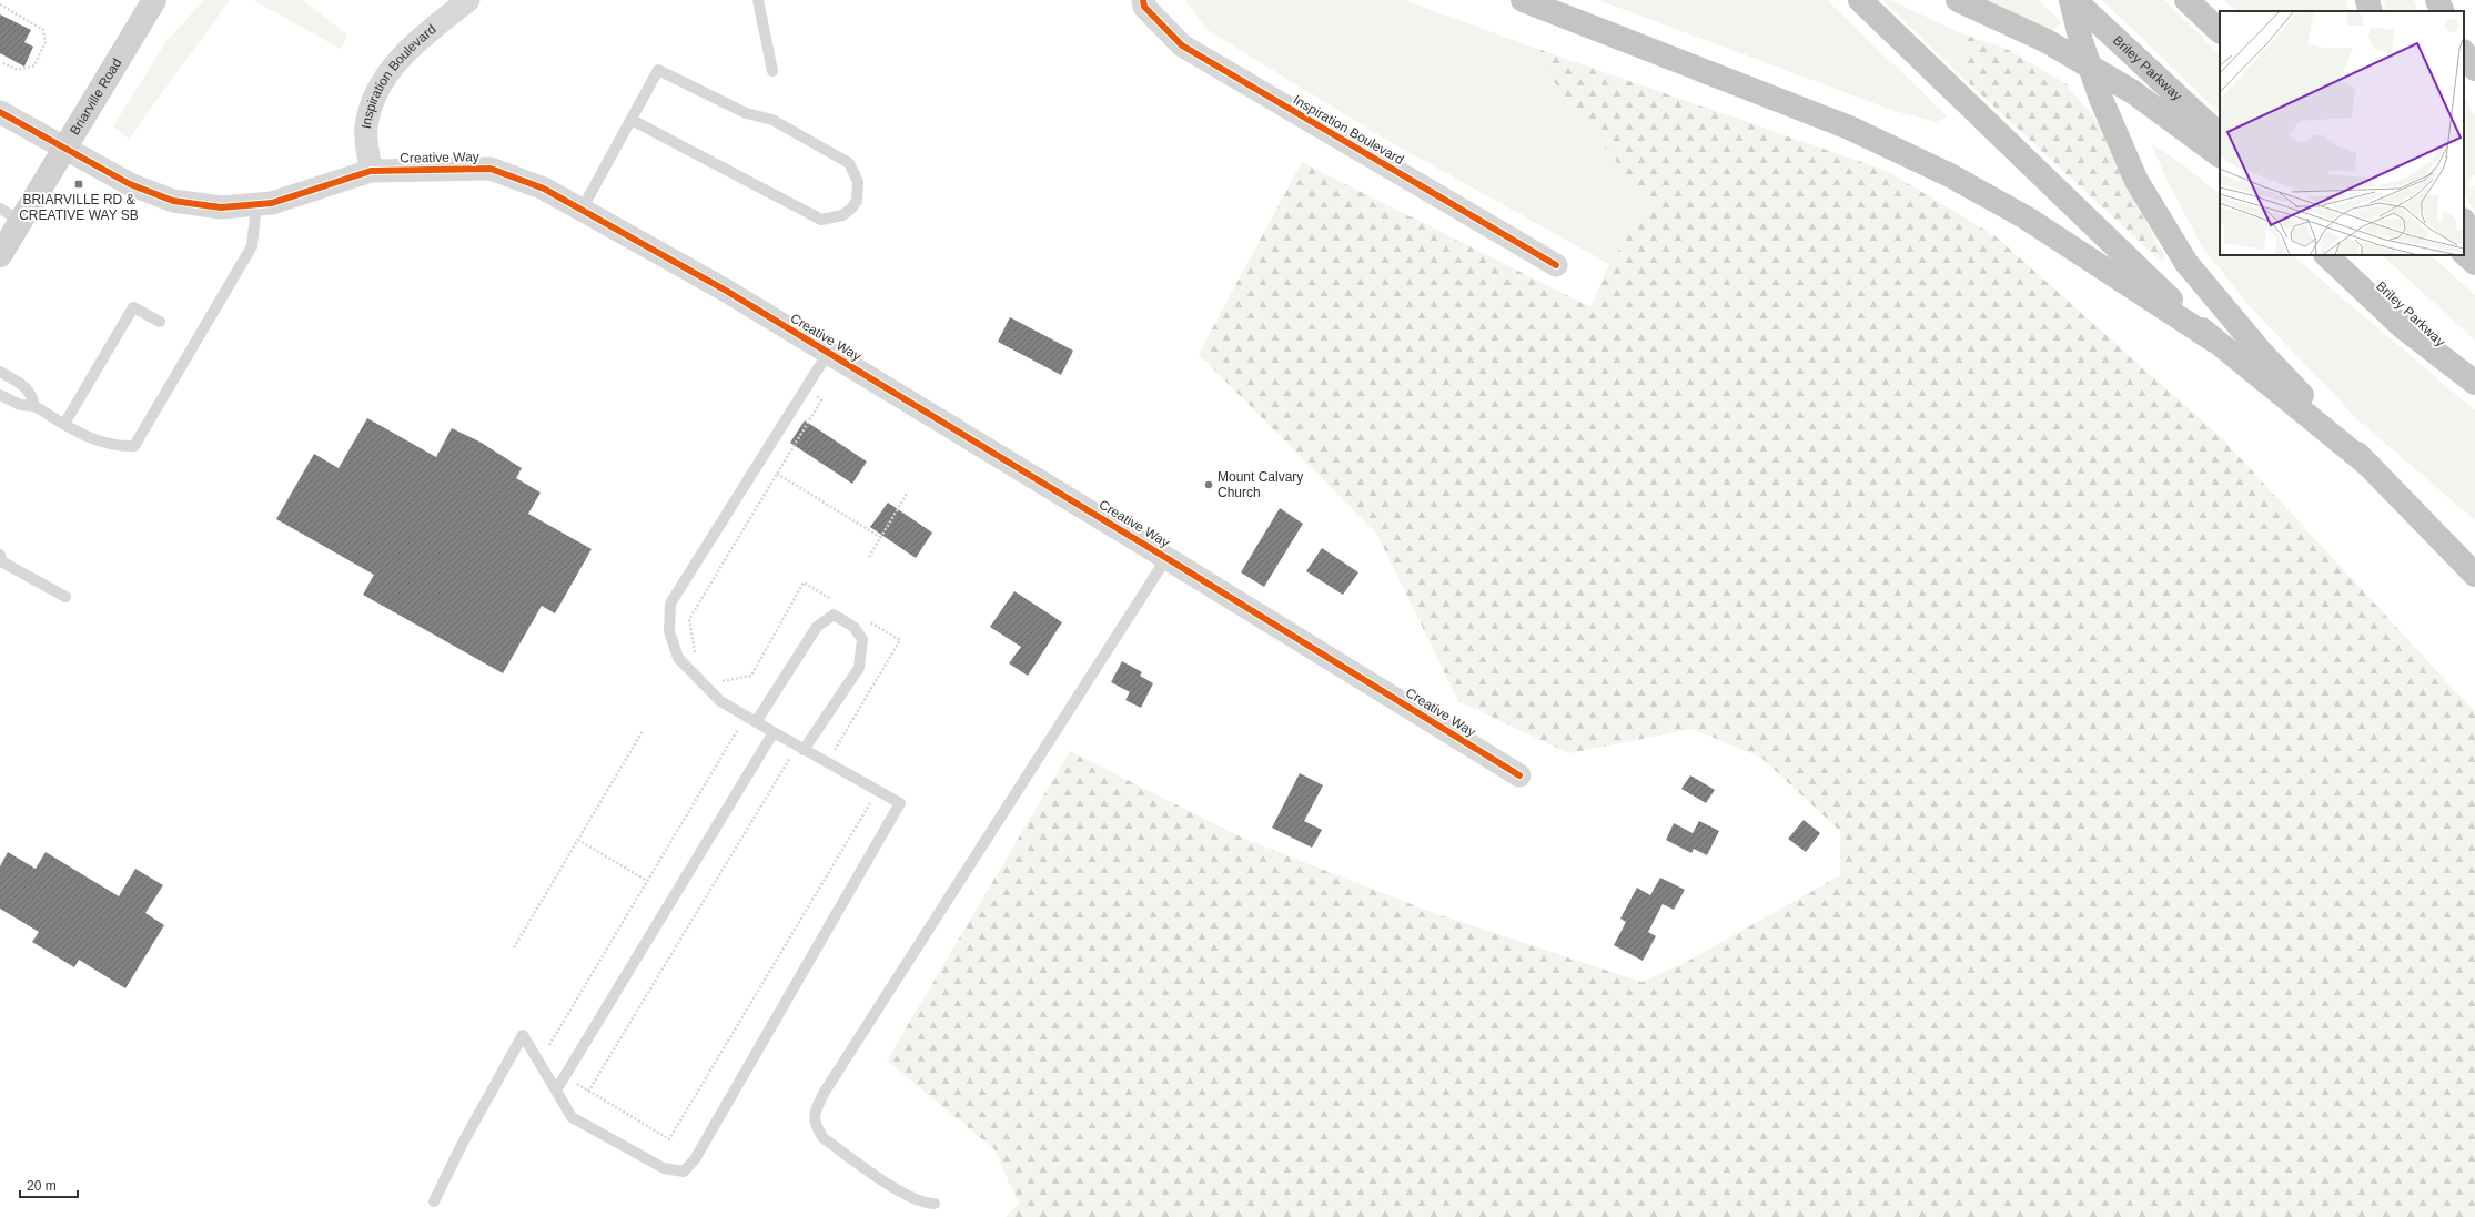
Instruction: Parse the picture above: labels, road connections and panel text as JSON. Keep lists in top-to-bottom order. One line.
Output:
{"streets":{"highway":["Briley Parkway"],"main road":["Briarville Road"],"street":["Inspiration Boulevard","Creative Way"]},"crossings":[["Inspiration Boulevard","Creative Way"],["Briarville Road","Creative Way"]],"places":{"transit":["BRIARVILLE RD & CREATIVE WAY SB"],"other":["Mount Calvary Church"]},"scale_bar":"20 m"}
